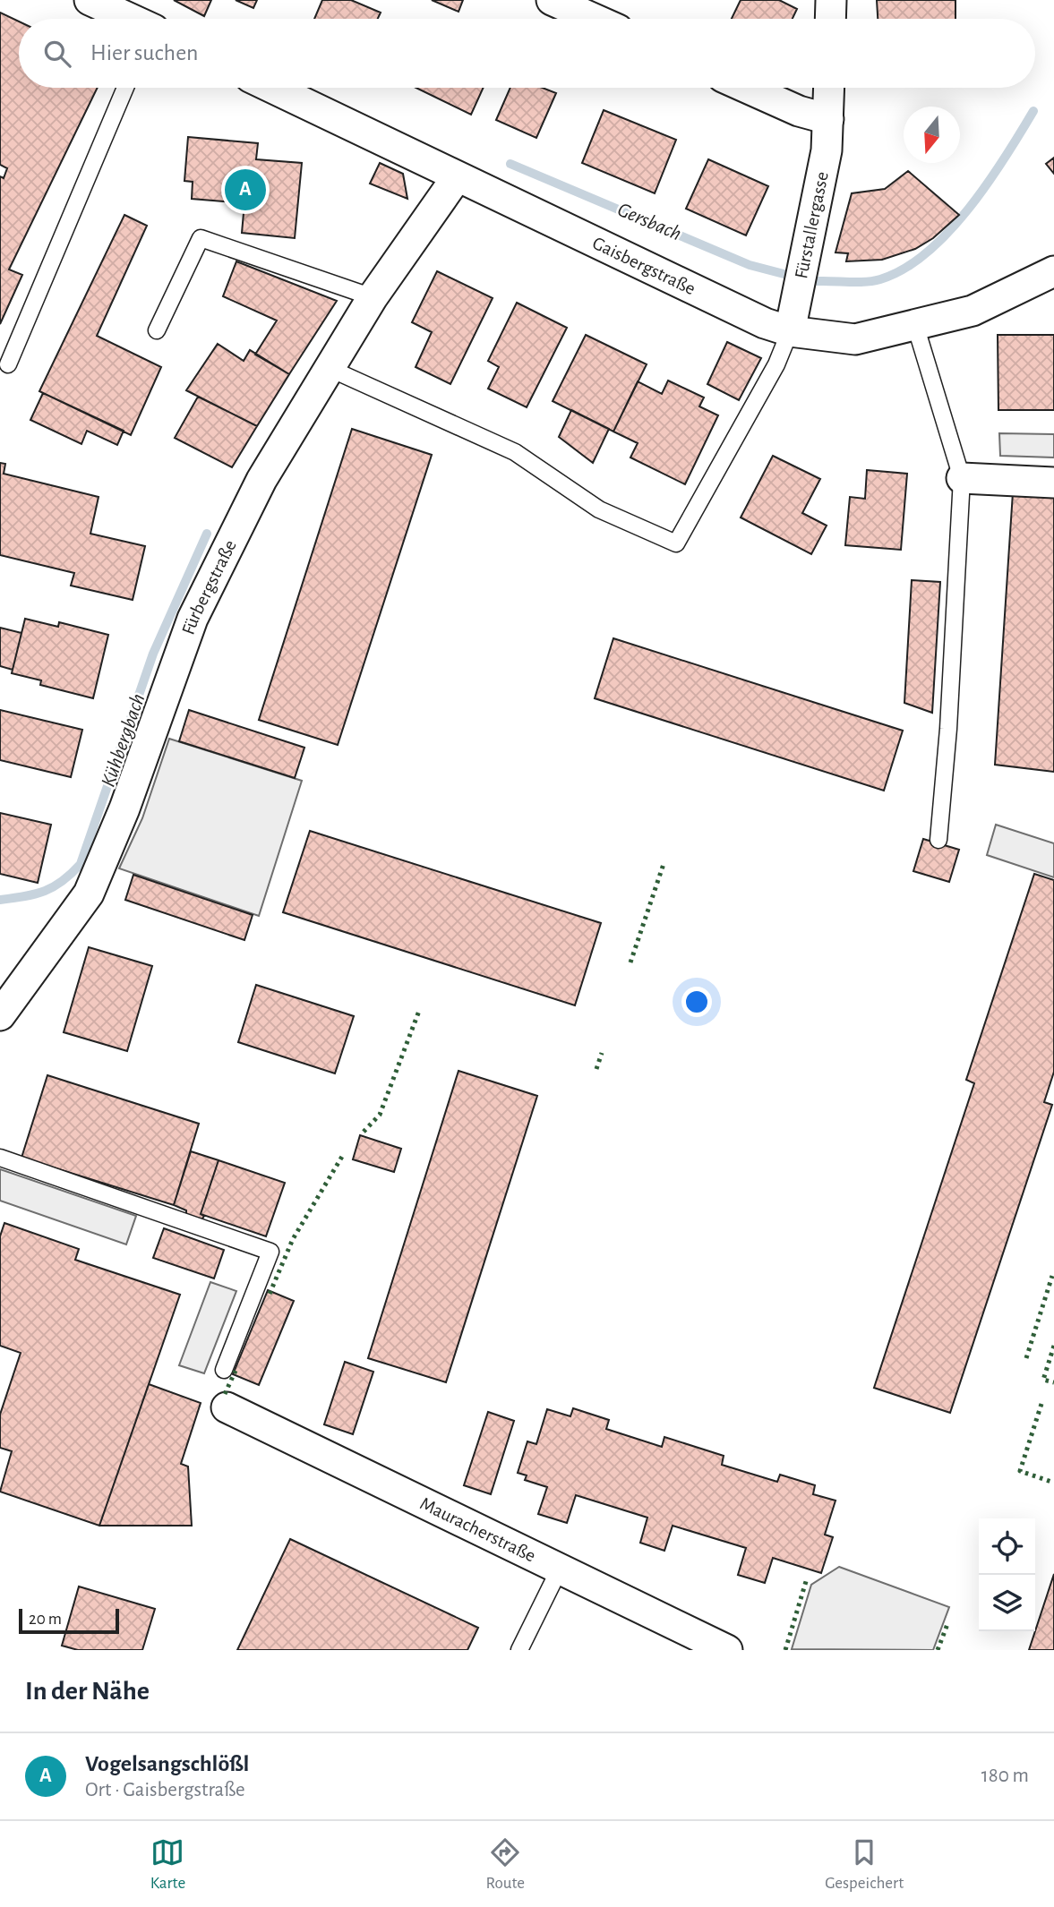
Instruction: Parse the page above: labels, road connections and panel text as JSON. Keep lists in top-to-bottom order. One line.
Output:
{"streets":{"street":["Fürstallergasse","Gaisbergstraße","Fürbergstraße","Mauracherstraße"]},"crossings":[["Fürstallergasse","Gaisbergstraße"],["Gaisbergstraße","Fürbergstraße"]],"water":["Gersbach","Kühbergbach"],"scale_bar":"20 m","north":"bottom","page":{"search":"Hier suchen","pins":"A","scale":"20 m","heading":"In der Nähe","list":[{"mark":"A","name":"Vogelsangschlößl","note":"Ort · Gaisbergstraße","value":"180 m"}],"nav":["Karte","Route","Gespeichert"]}}
